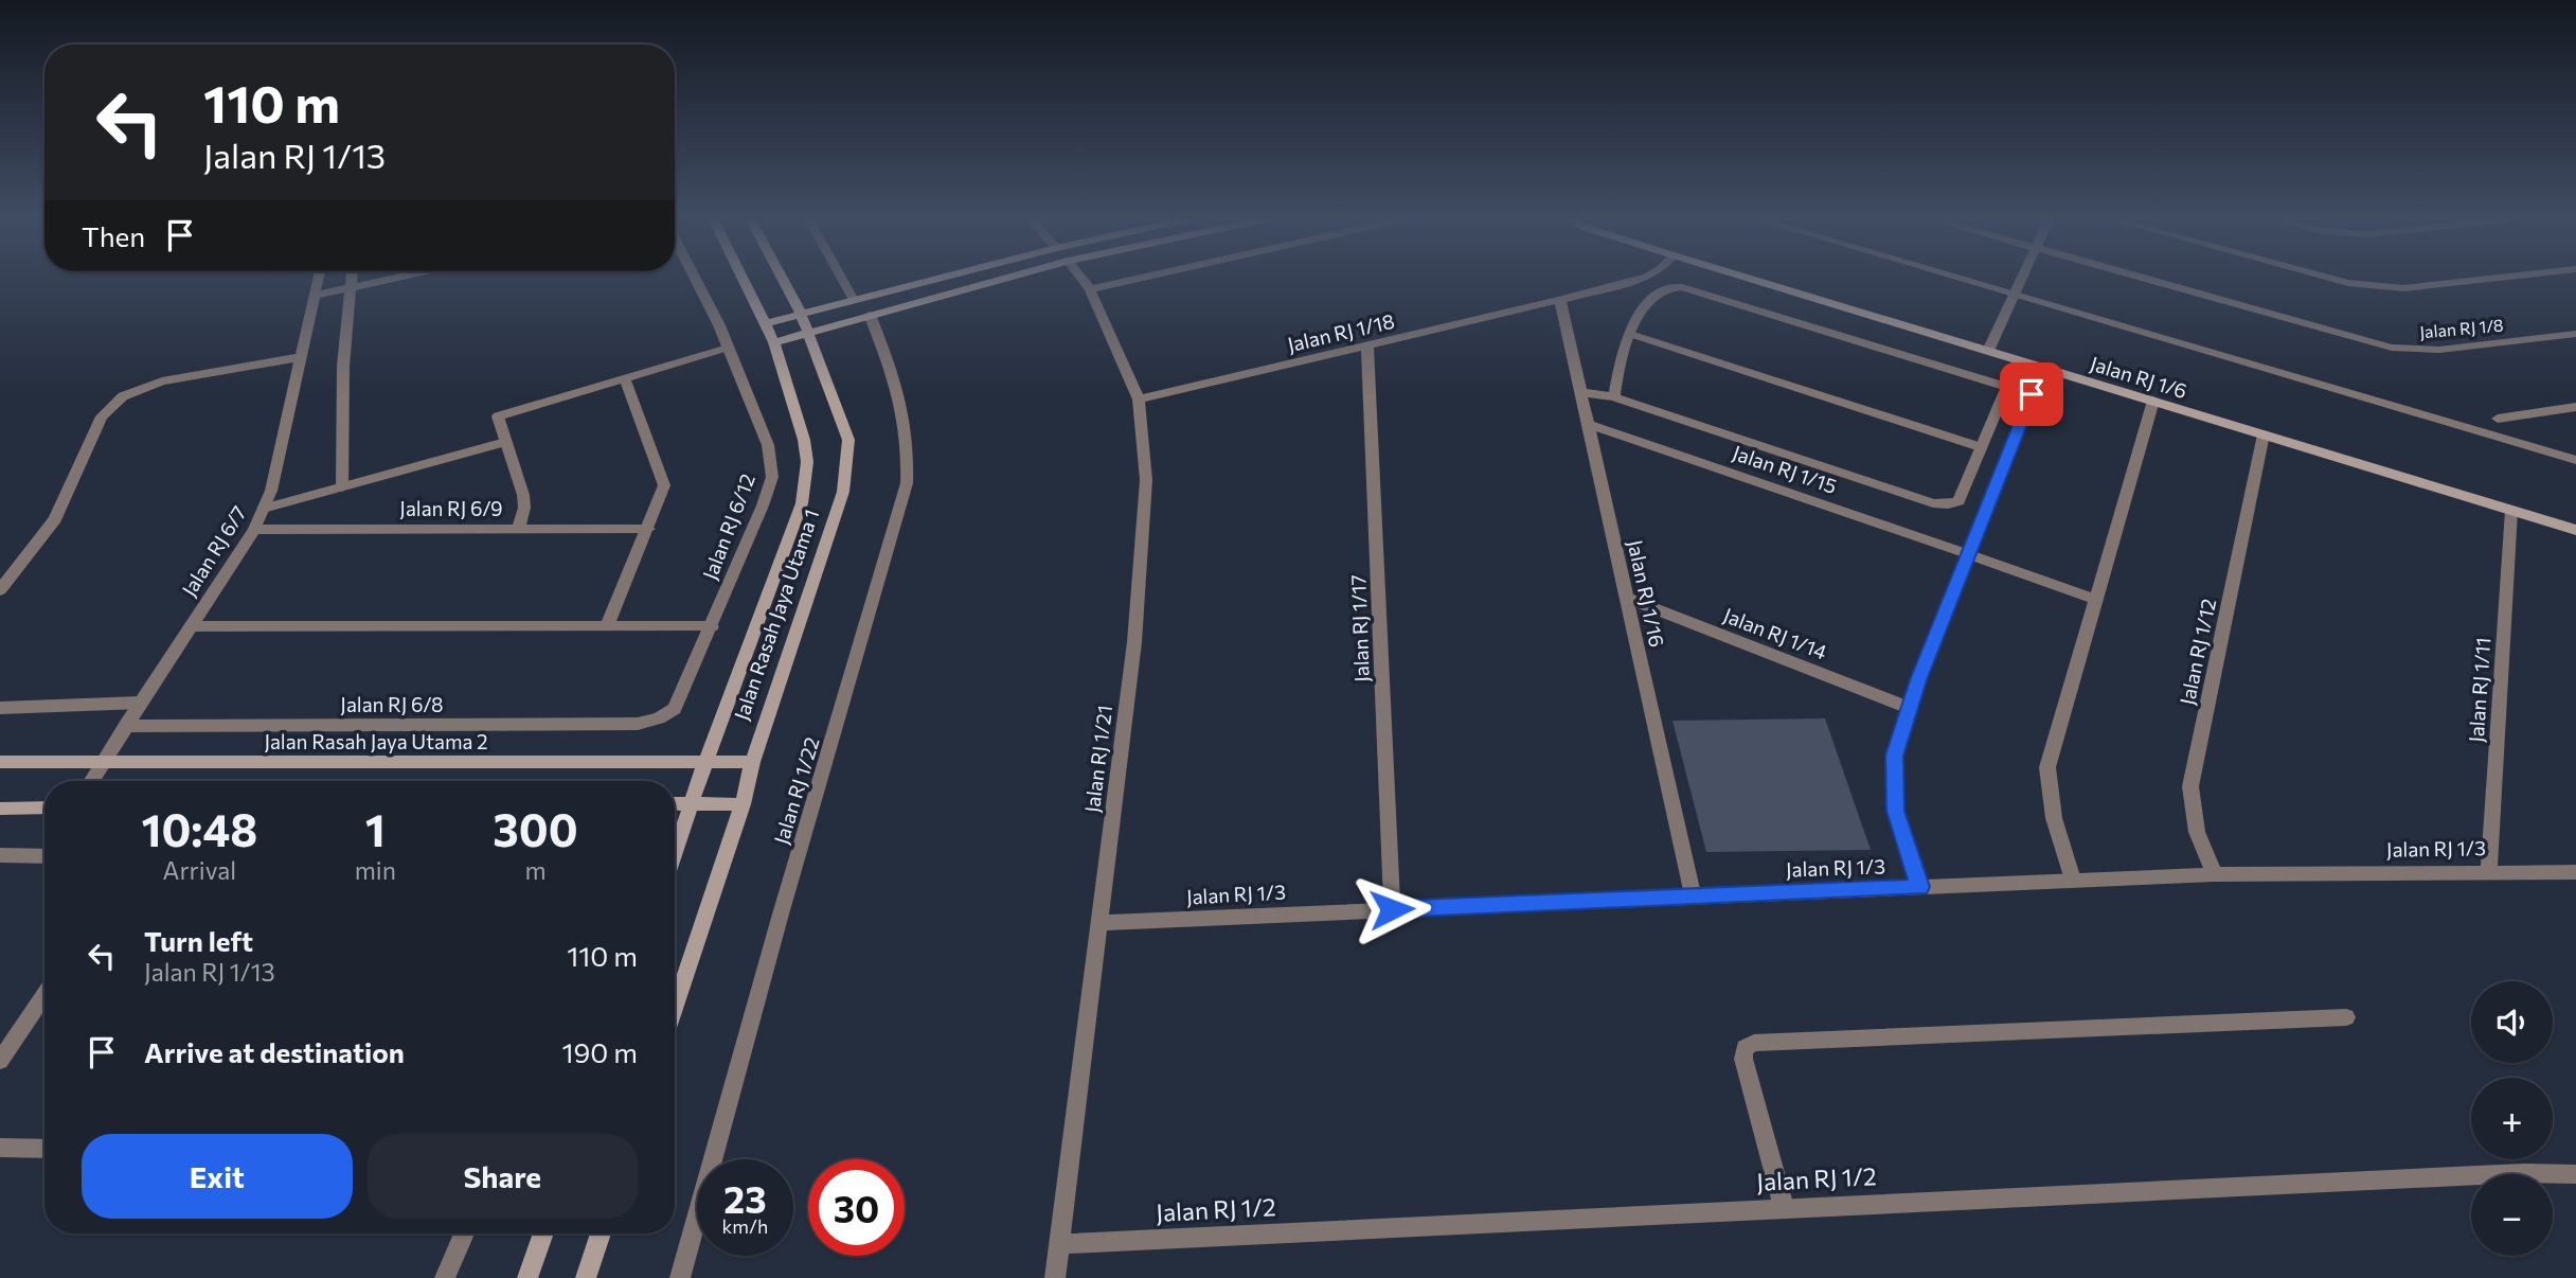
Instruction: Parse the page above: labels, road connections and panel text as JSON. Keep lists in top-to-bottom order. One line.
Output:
{"streets":{"main road":["Jalan RJ 1/6","Jalan Rasah Jaya Utama 1","Jalan Rasah Jaya Utama 2"],"street":["Jalan RJ 1/8","Jalan RJ 1/18","Jalan RJ 1/15","Jalan RJ 6/9","Jalan RJ 6/12","Jalan RJ 6/7","Jalan RJ 1/16","Jalan RJ 1/17","Jalan RJ 1/14","Jalan RJ 1/12","Jalan RJ 1/11","Jalan RJ 6/8","Jalan RJ 1/21","Jalan RJ 1/22","Jalan RJ 1/3","Jalan RJ 1/2"]},"crossings":[["Jalan RJ 1/18","Jalan RJ 1/16"],["Jalan RJ 1/18","Jalan RJ 1/17"],["Jalan RJ 1/18","Jalan RJ 1/21"],["Jalan RJ 1/6","Jalan RJ 1/12"],["Jalan RJ 1/6","Jalan RJ 1/11"],["Jalan RJ 1/15","Jalan RJ 1/16"],["Jalan RJ 6/9","Jalan RJ 6/7"],["Jalan RJ 6/12","Jalan RJ 6/8"],["Jalan RJ 6/7","Jalan RJ 6/8"],["Jalan RJ 6/7","Jalan Rasah Jaya Utama 2"],["Jalan RJ 1/16","Jalan RJ 1/14"],["Jalan RJ 1/16","Jalan RJ 1/3"],["Jalan Rasah Jaya Utama 1","Jalan Rasah Jaya Utama 2"],["Jalan RJ 1/17","Jalan RJ 1/3"],["Jalan RJ 1/12","Jalan RJ 1/3"],["Jalan RJ 1/11","Jalan RJ 1/3"],["Jalan RJ 1/21","Jalan RJ 1/3"],["Jalan RJ 1/21","Jalan RJ 1/2"]],"page":{"turn":["110 m","Jalan RJ 1/13"],"then":"Then","eta":["10:48","Arrival","1","min","300","m"],"list":[{"name":"Turn left","note":"Jalan RJ 1/13","value":"110 m"},{"name":"Arrive at destination","value":"190 m"}],"map_buttons":["+","−"],"buttons":["Exit","Share"],"speed":"23 km/h","limit":"30"}}
